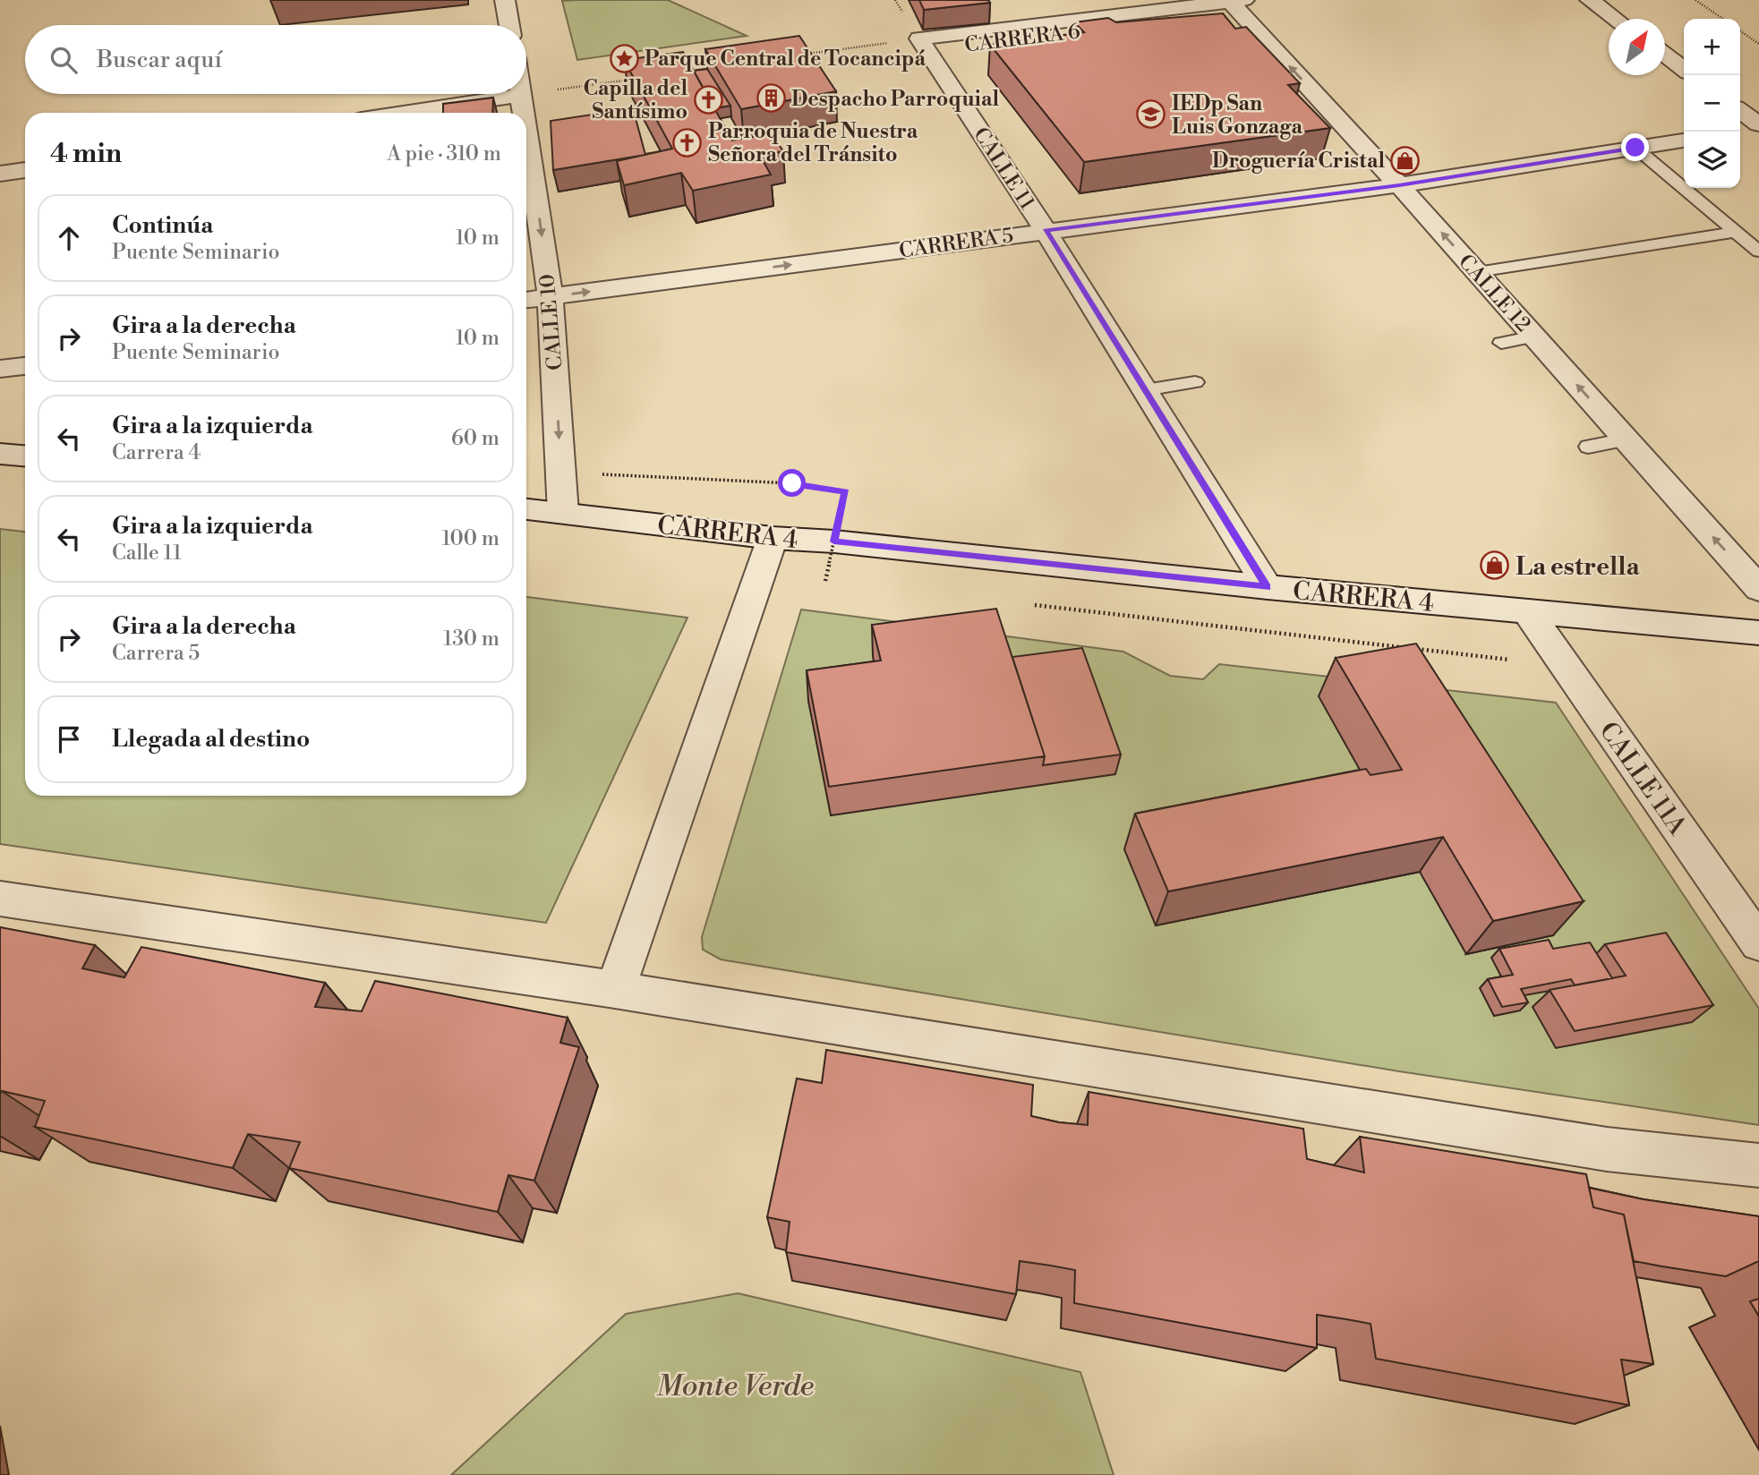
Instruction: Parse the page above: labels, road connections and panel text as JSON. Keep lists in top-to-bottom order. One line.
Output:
{"streets":{"street":["CARRERA 6","CALLE 11","CARRERA 5","CALLE 12","CALLE 10","CARRERA 4","CALLE 11A"]},"crossings":[["CARRERA 6","CALLE 11"],["CARRERA 6","CALLE 12"],["CALLE 11","CARRERA 5"],["CALLE 11","CARRERA 4"],["CARRERA 5","CALLE 12"],["CARRERA 5","CALLE 10"],["CALLE 10","CARRERA 4"],["CARRERA 4","CALLE 11A"]],"one_way":["CARRERA 5","CALLE 12","CALLE 10"],"parks":["Monte Verde"],"places":{"place":["Parque Central de Tocancipá"],"building":["Despacho Parroquial"],"church":["Capilla del Santísimo","Parroquia de Nuestra Señora del Tránsito"],"school or university":["IEDp San Luis Gonzaga"],"shop":["Droguería Cristal","La estrella"]},"north":"top right","page":{"map_buttons":["+","−"],"search":"Buscar aquí","heading":["4 min","A pie · 310 m"],"list":[["Continúa","Puente Seminario","10 m"],["Gira a la derecha","Puente Seminario","10 m"],["Gira a la izquierda","Carrera 4","60 m"],["Gira a la izquierda","Calle 11","100 m"],["Gira a la derecha","Carrera 5","130 m"],"Llegada al destino"]}}
